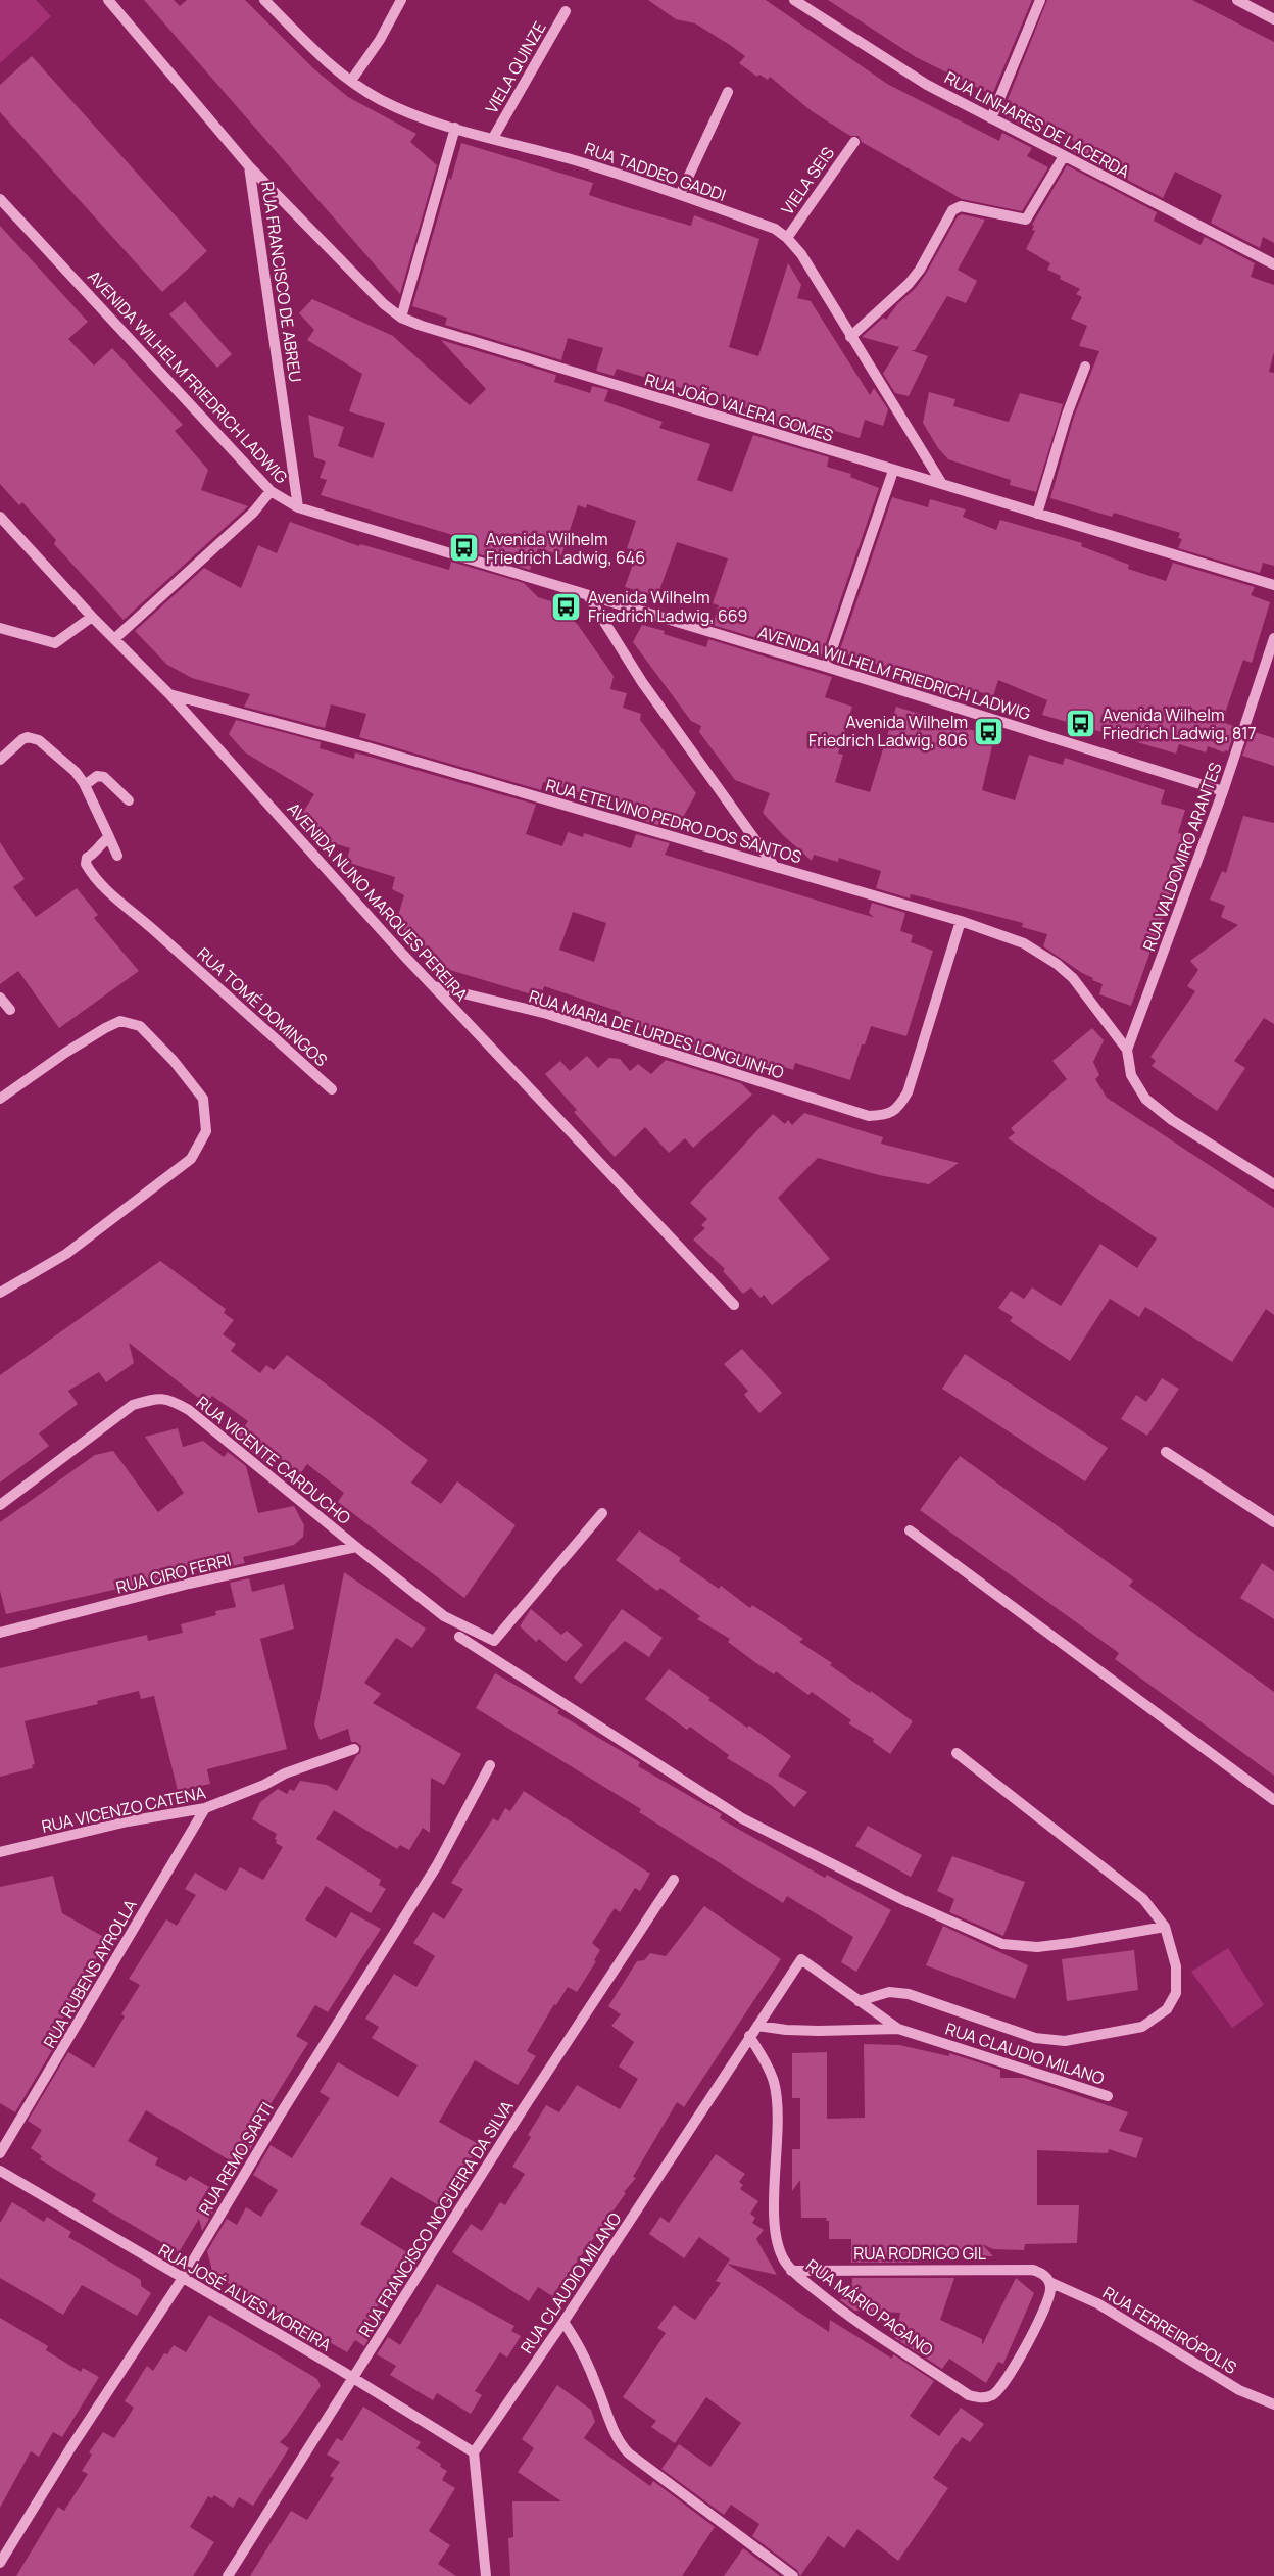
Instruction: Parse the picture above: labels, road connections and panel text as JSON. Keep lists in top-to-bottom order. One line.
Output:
{"streets":{"street":["VIELA QUINZE","RUA LINHARES DE LACERDA","RUA TADDEO GADDI","VIELA SEIS","RUA FRANCISCO DE ABREU","AVENIDA WILHELM FRIEDRICH LADWIG","RUA JOÃO VALERA GOMES","RUA ETELVINO PEDRO DOS SANTOS","RUA VALDOMIRO ARANTES","AVENIDA NUNO MARQUES PEREIRA","RUA TOMÉ DOMINGOS","RUA MARIA DE LURDES LONGUINHO","RUA VICENTE CARDUCHO","RUA CIRO FERRI","RUA VICENZO CATENA","RUA RUBENS AYROLLA","RUA CLAUDIO MILANO","RUA REMO SARTI","RUA FRANCISCO NOGUEIRA DA SILVA","RUA RODRIGO GIL","RUA JOSÉ ALVES MOREIRA","RUA MÁRIO PAGANO","RUA FERREIRÓPOLIS"]},"crossings":[["VIELA QUINZE","RUA TADDEO GADDI"],["RUA TADDEO GADDI","VIELA SEIS"],["RUA TADDEO GADDI","RUA JOÃO VALERA GOMES"],["RUA FRANCISCO DE ABREU","AVENIDA WILHELM FRIEDRICH LADWIG"],["RUA FRANCISCO DE ABREU","RUA JOÃO VALERA GOMES"],["AVENIDA WILHELM FRIEDRICH LADWIG","RUA VALDOMIRO ARANTES"],["RUA ETELVINO PEDRO DOS SANTOS","RUA VALDOMIRO ARANTES"],["RUA ETELVINO PEDRO DOS SANTOS","AVENIDA NUNO MARQUES PEREIRA"],["RUA ETELVINO PEDRO DOS SANTOS","RUA MARIA DE LURDES LONGUINHO"],["AVENIDA NUNO MARQUES PEREIRA","RUA MARIA DE LURDES LONGUINHO"],["RUA VICENTE CARDUCHO","RUA CIRO FERRI"],["RUA VICENZO CATENA","RUA RUBENS AYROLLA"],["RUA CLAUDIO MILANO","RUA JOSÉ ALVES MOREIRA"],["RUA CLAUDIO MILANO","RUA MÁRIO PAGANO"],["RUA REMO SARTI","RUA JOSÉ ALVES MOREIRA"],["RUA FRANCISCO NOGUEIRA DA SILVA","RUA JOSÉ ALVES MOREIRA"],["RUA RODRIGO GIL","RUA MÁRIO PAGANO"],["RUA RODRIGO GIL","RUA FERREIRÓPOLIS"],["RUA MÁRIO PAGANO","RUA FERREIRÓPOLIS"]],"places":{"bus stop":["Avenida Wilhelm Friedrich Ladwig, 646","Avenida Wilhelm Friedrich Ladwig, 669","Avenida Wilhelm Friedrich Ladwig, 817","Avenida Wilhelm Friedrich Ladwig, 806"]}}
